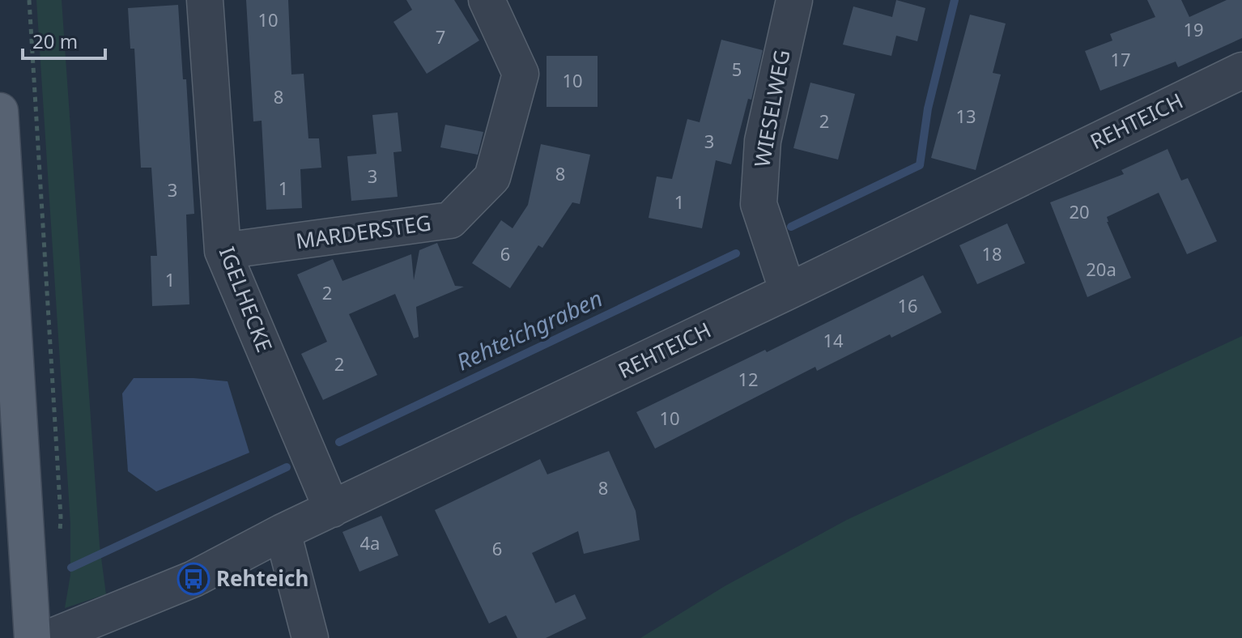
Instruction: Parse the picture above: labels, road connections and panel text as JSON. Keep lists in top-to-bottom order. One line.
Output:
{"streets":{"street":["WIESELWEG","REHTEICH","MARDERSTEG","IGELHECKE"]},"crossings":[["WIESELWEG","REHTEICH"],["REHTEICH","IGELHECKE"],["MARDERSTEG","IGELHECKE"]],"water":["Rehteichgraben"],"places":{"bus stop":["Rehteich"]},"house_numbers":["10","19","7","17","5","10","8","13","2","3","8","3","1","3","1","20","6","18","20a","1","2","16","14","2","12","10","8","4a","6"],"scale_bar":"20 m"}
